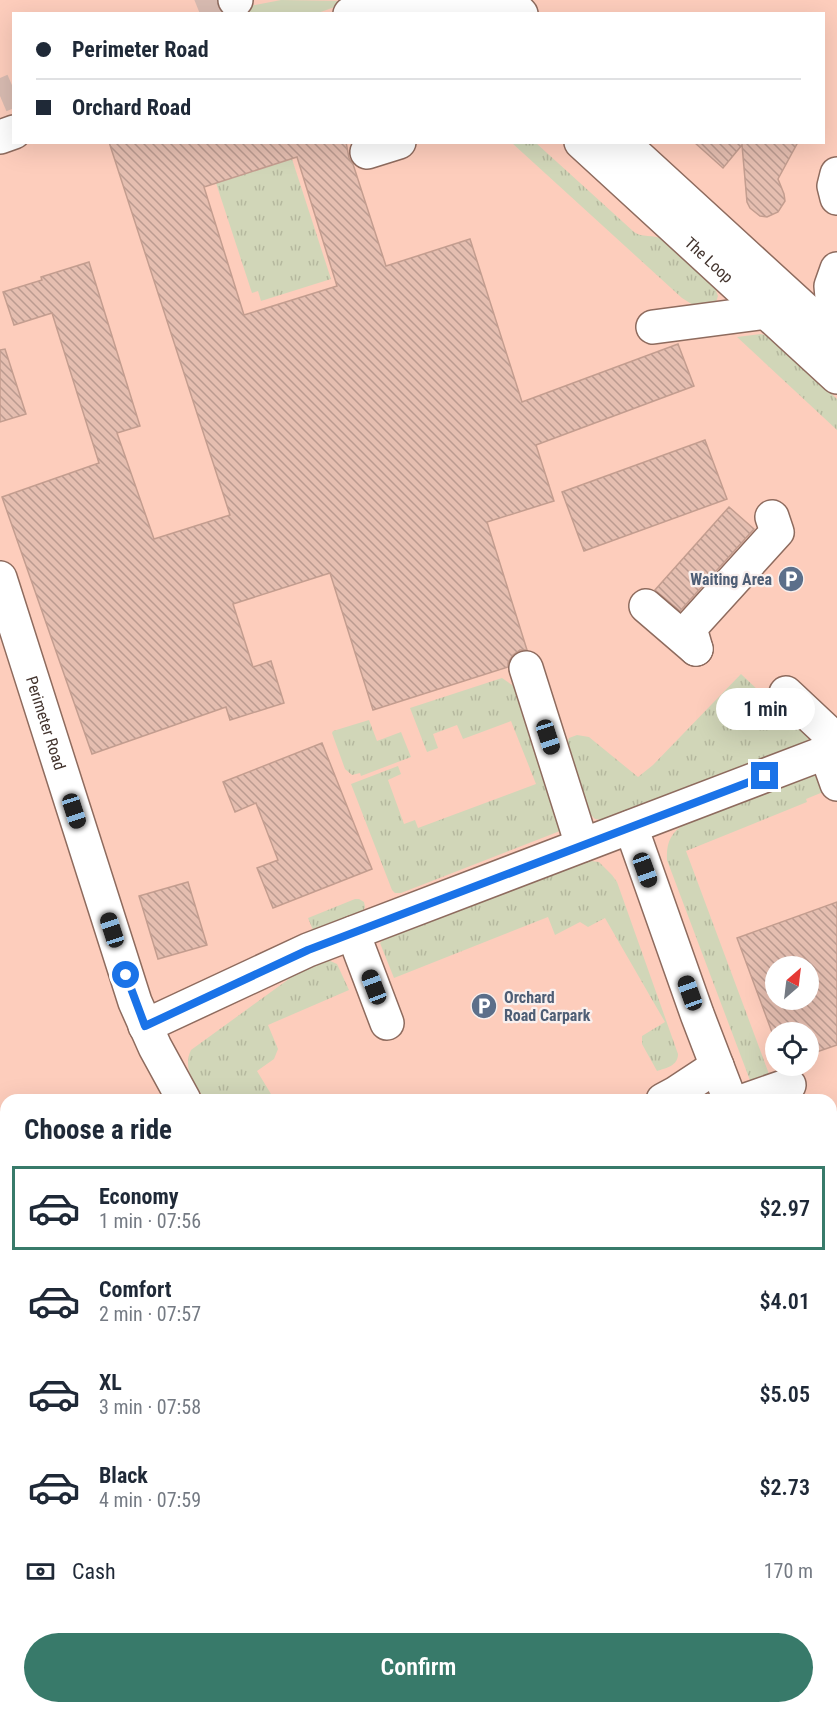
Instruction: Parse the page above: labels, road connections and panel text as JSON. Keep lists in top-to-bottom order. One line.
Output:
{"streets":{"street":["The Loop","Perimeter Road"]},"places":{"parking":["Waiting Area","Orchard Road Carpark"]},"north":"top right","page":{"banner":["Perimeter Road","Orchard Road"],"bubble":"1 min","heading":"Choose a ride","list":[{"name":"Economy","note":"1 min · 07:56","value":"$2.97"},{"name":"Comfort","note":"2 min · 07:57","value":"$4.01"},{"name":"XL","note":"3 min · 07:58","value":"$5.05"},{"name":"Black","note":"4 min · 07:59","value":"$2.73"}],"pay":["Cash","170 m"],"buttons":"Confirm"}}
